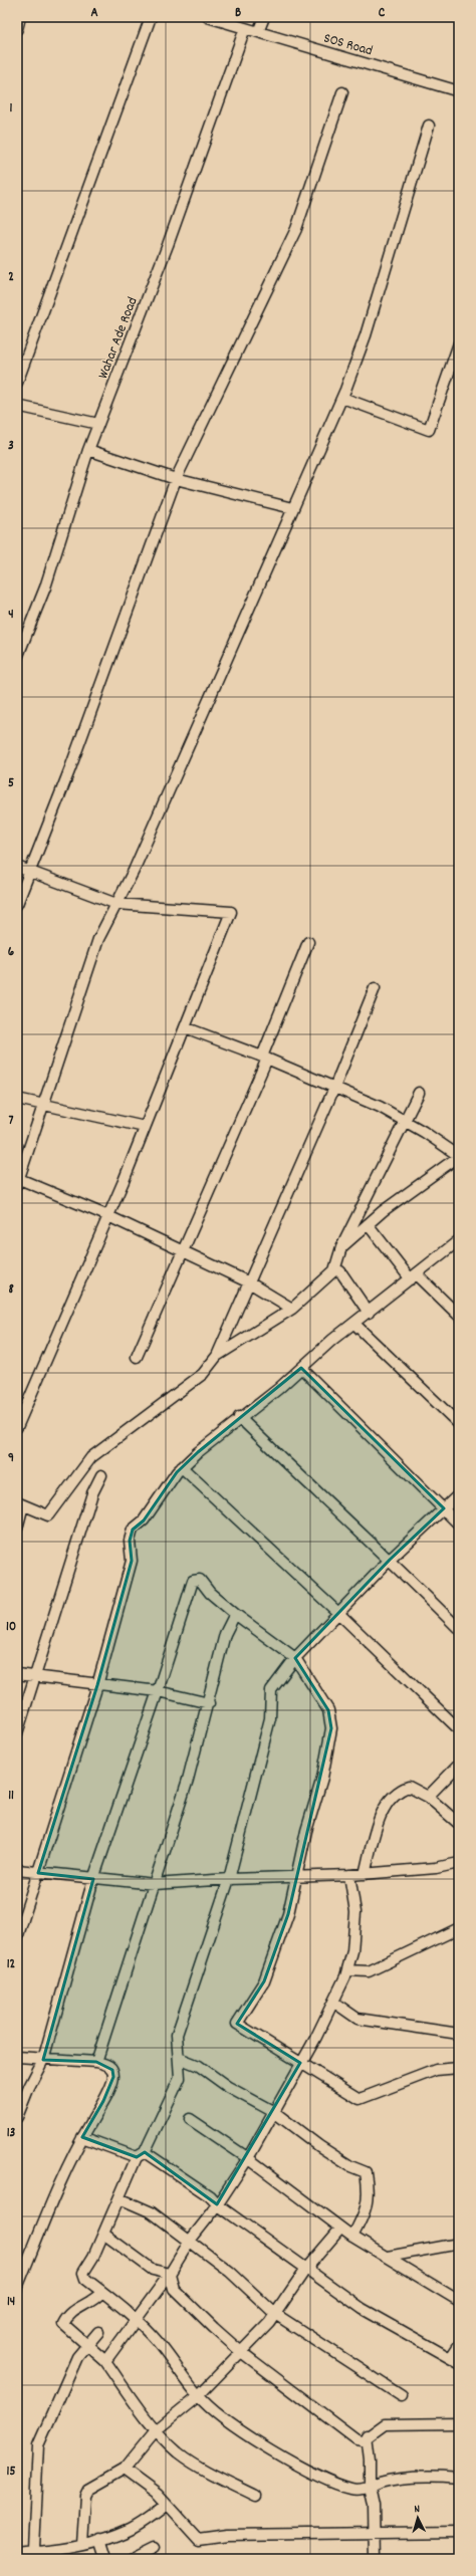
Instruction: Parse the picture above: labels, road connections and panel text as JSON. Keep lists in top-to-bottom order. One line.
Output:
{"streets":{"street":["SOS Road","Wahar Ade Road"]},"crossings":[["SOS Road","Wahar Ade Road"]],"north":"top","grid":{"columns":["A","B","C"],"rows":["1","2","3","4","5","6","7","8","9","10","11","12","13","14","15"]}}
